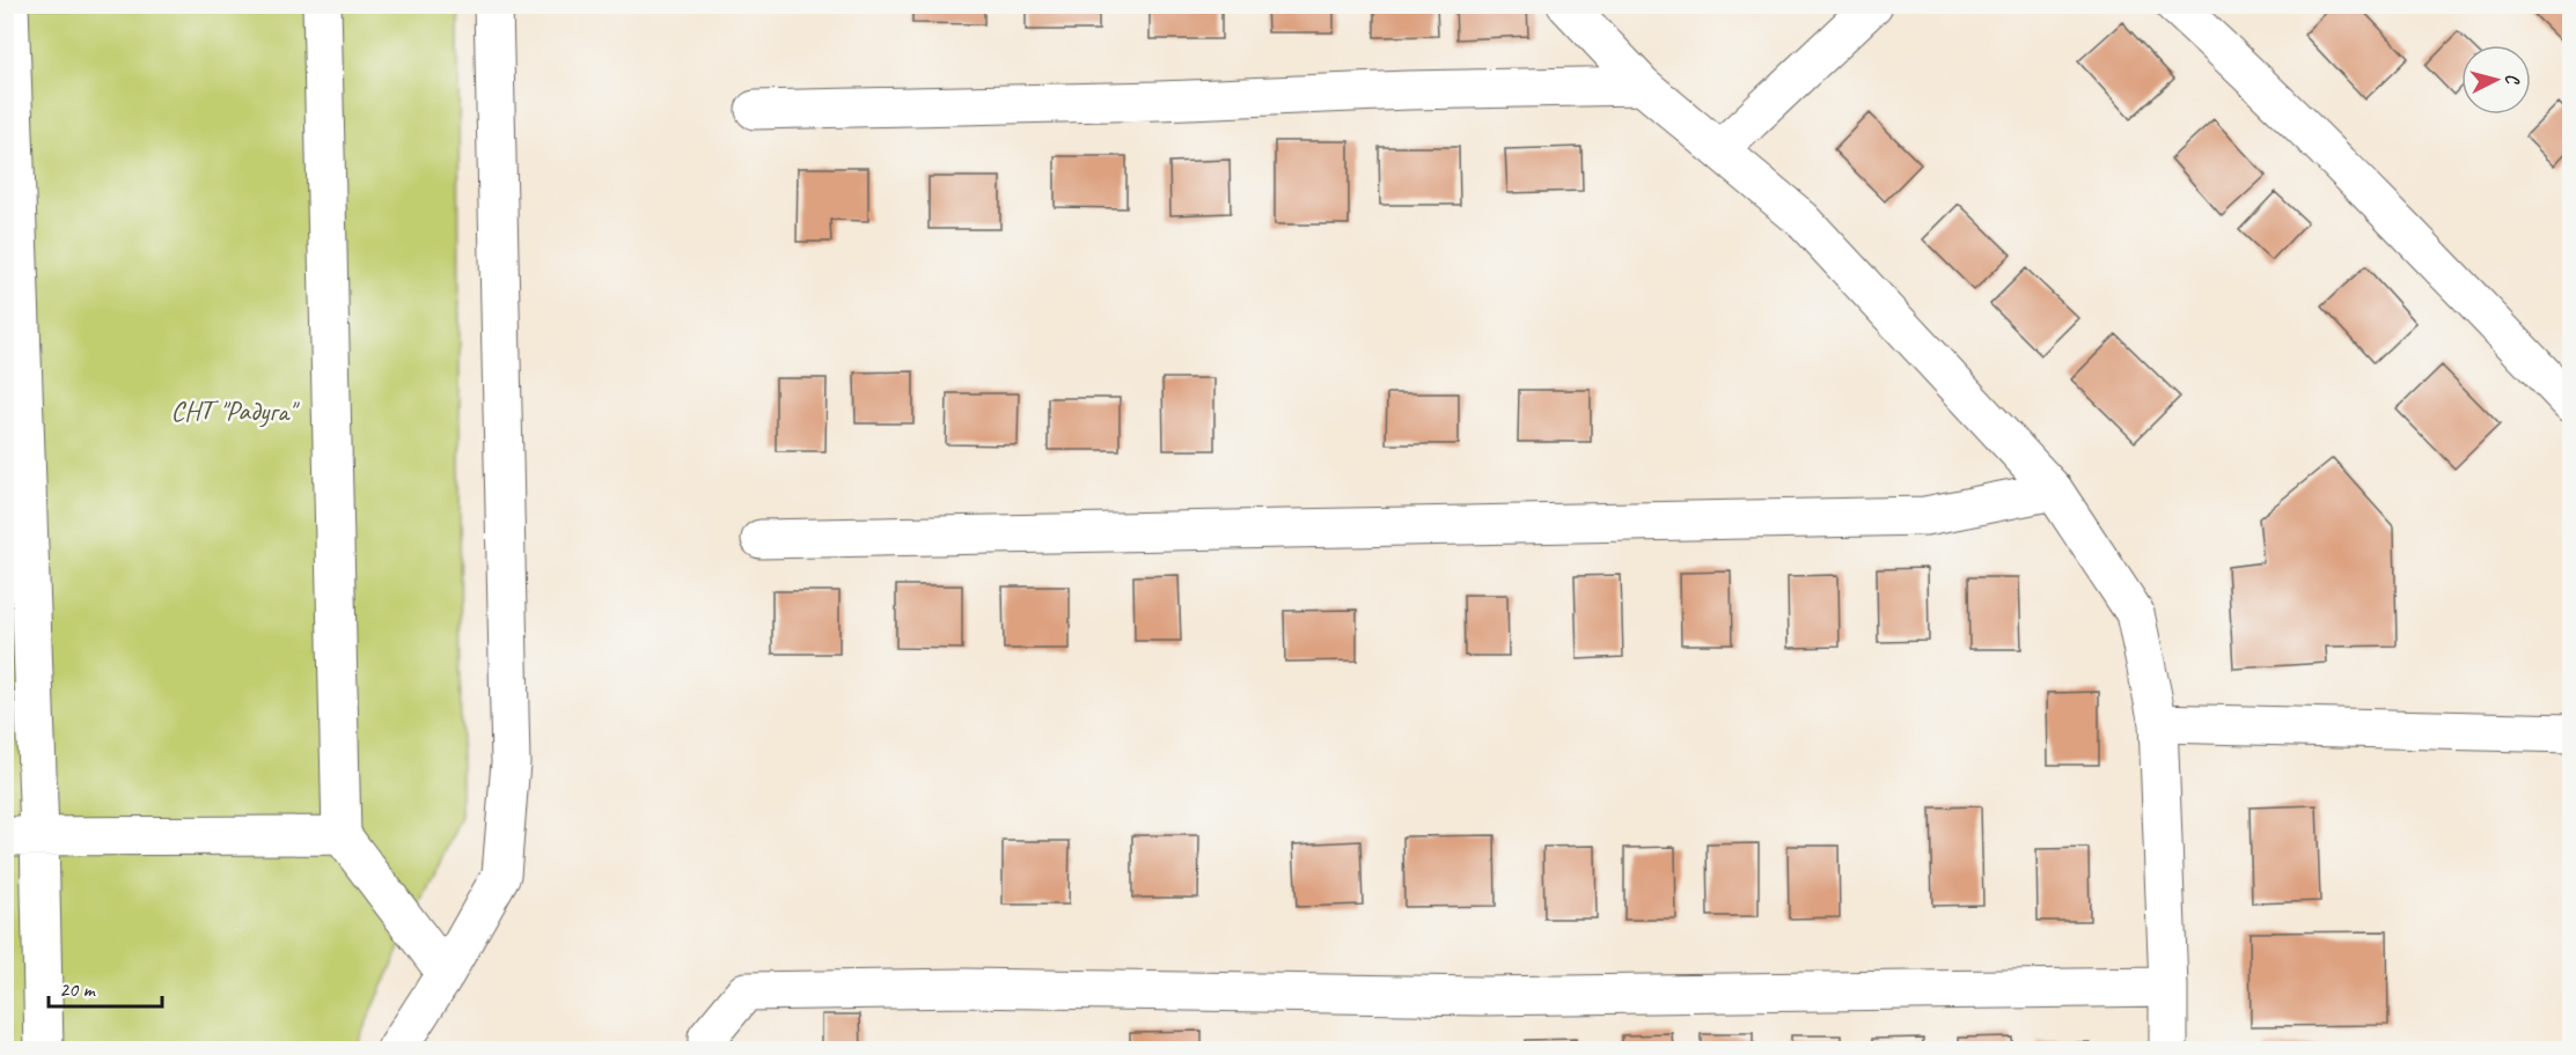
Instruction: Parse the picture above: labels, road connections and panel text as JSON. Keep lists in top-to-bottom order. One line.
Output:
{"parks":["СНТ \"Радуга\""],"scale_bar":"20 m","north":"right"}
